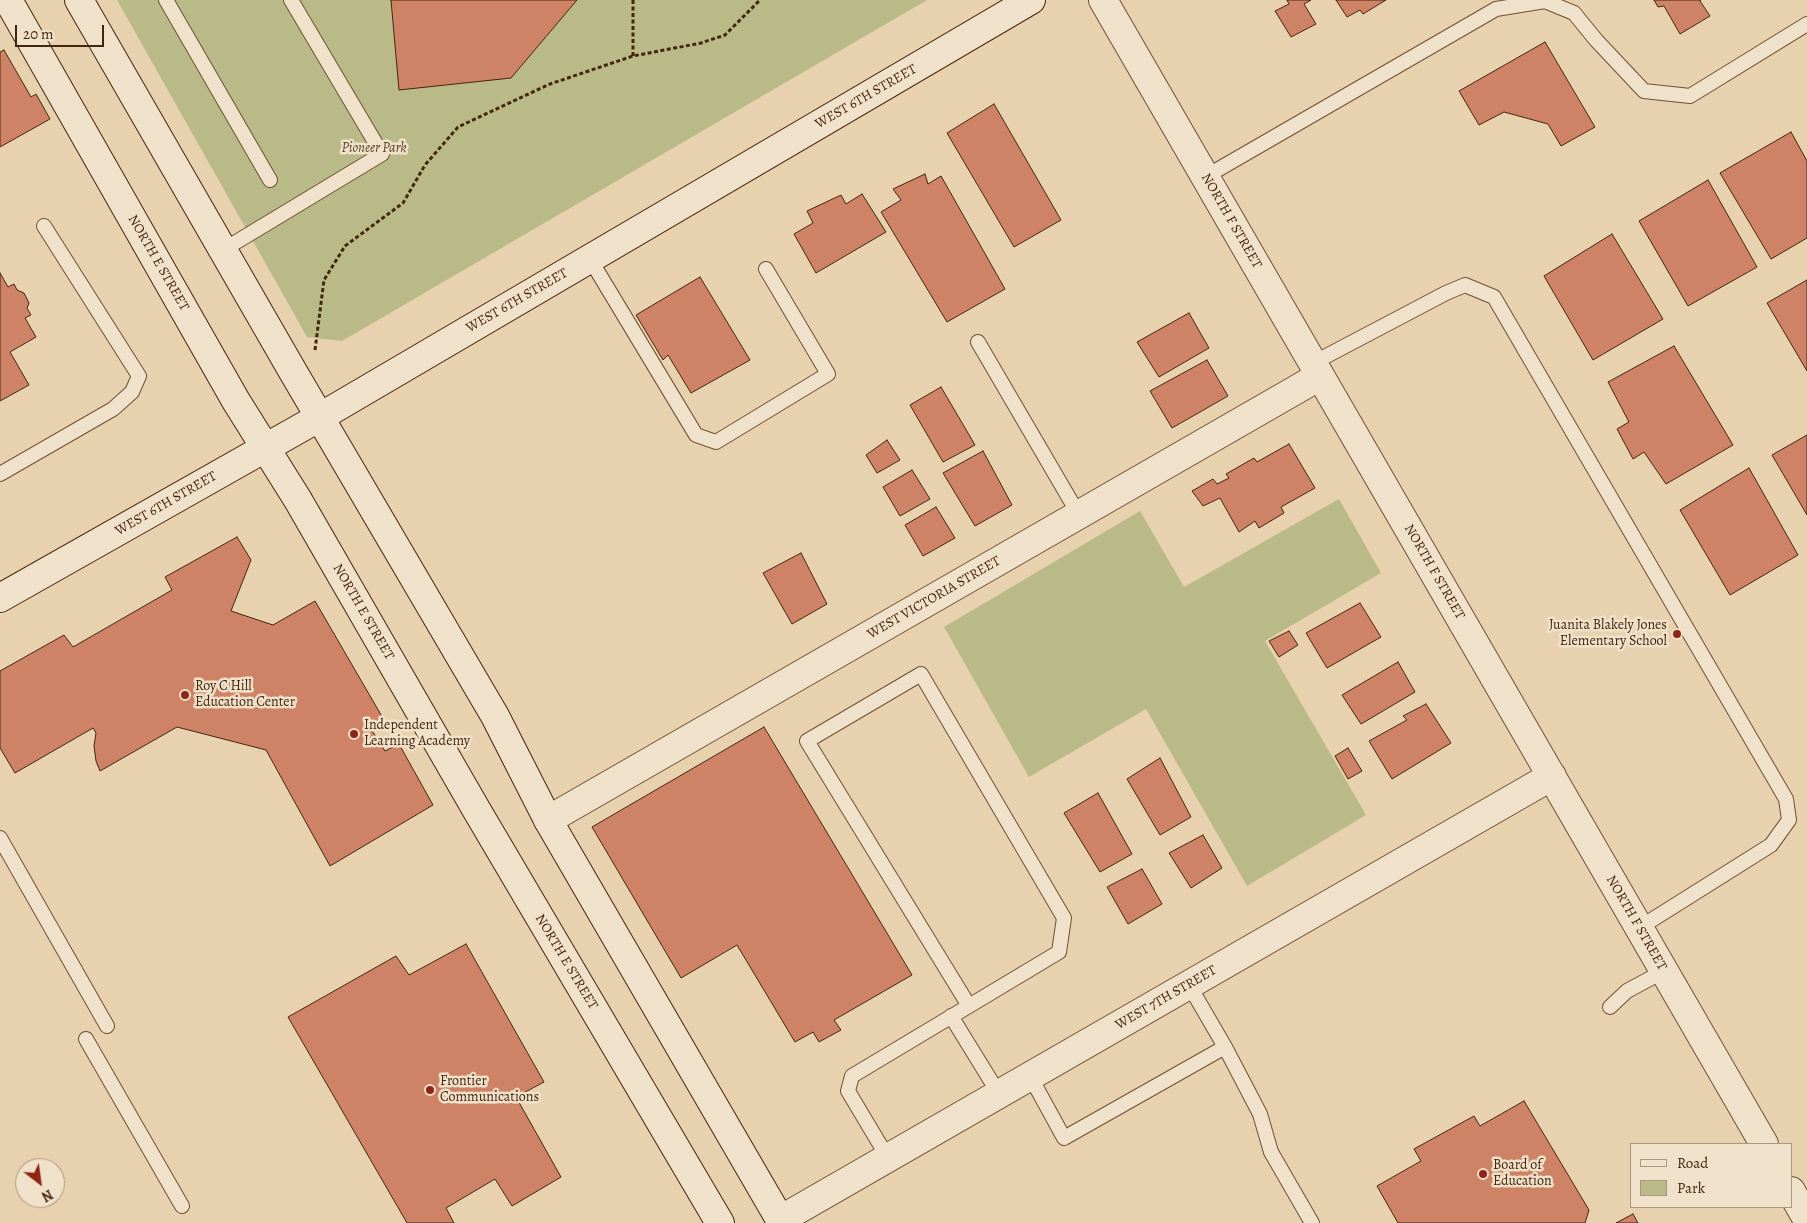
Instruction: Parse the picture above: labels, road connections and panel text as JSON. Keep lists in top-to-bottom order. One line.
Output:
{"streets":{"street":["WEST 6TH STREET","NORTH F STREET","NORTH E STREET","WEST VICTORIA STREET","WEST 7TH STREET"]},"crossings":[["WEST 6TH STREET","NORTH E STREET"],["NORTH F STREET","WEST VICTORIA STREET"],["NORTH F STREET","WEST 7TH STREET"]],"parks":["Pioneer Park"],"places":["Juanita Blakely Jones Elementary School","Roy C Hill Education Center","Independent Learning Academy","Frontier Communications","Board of Education"],"legend":["Road","Park"],"scale_bar":"20 m","north":"bottom right"}
